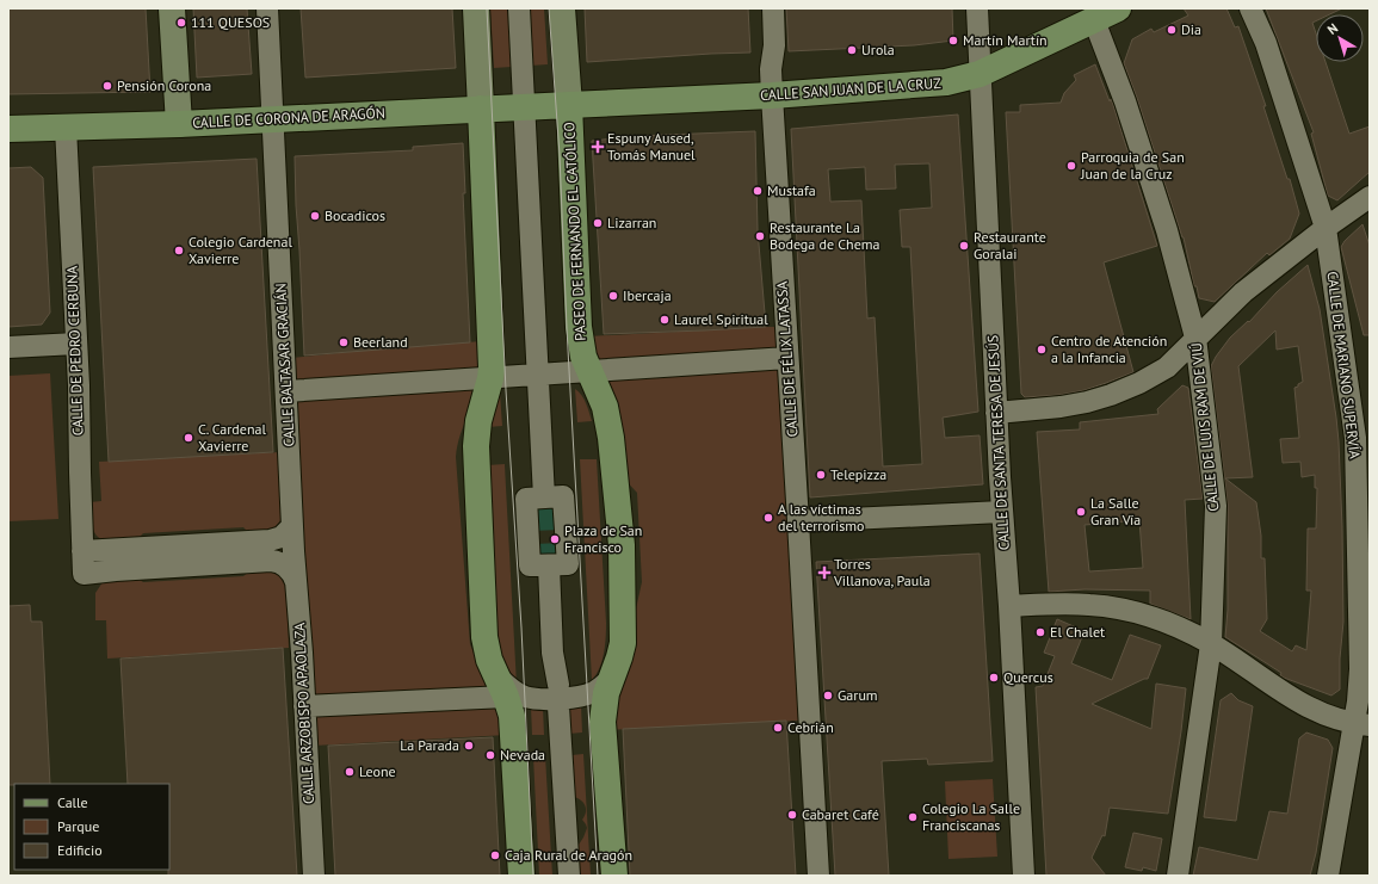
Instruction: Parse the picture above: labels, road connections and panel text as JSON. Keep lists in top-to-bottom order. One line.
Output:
{"streets":{"main road":["CALLE SAN JUAN DE LA CRUZ","CALLE DE CORONA DE ARAGÓN","PASEO DE FERNANDO EL CATÓLICO"],"street":["CALLE DE PEDRO CERBUNA","CALLE DE FÉLIX LATASSA","CALLE BALTASAR GRACIÁN","CALLE DE MARIANO SUPERVÍA","CALLE DE LUIS RAM DE VIÚ","CALLE DE SANTA TERESA DE JESÚS","CALLE ARZOBISPO APAOLAZA"]},"crossings":[["CALLE SAN JUAN DE LA CRUZ","CALLE DE CORONA DE ARAGÓN"],["CALLE SAN JUAN DE LA CRUZ","PASEO DE FERNANDO EL CATÓLICO"],["CALLE SAN JUAN DE LA CRUZ","CALLE DE FÉLIX LATASSA"],["CALLE SAN JUAN DE LA CRUZ","CALLE DE LUIS RAM DE VIÚ"],["CALLE SAN JUAN DE LA CRUZ","CALLE DE SANTA TERESA DE JESÚS"],["CALLE DE CORONA DE ARAGÓN","PASEO DE FERNANDO EL CATÓLICO"],["CALLE DE CORONA DE ARAGÓN","CALLE DE PEDRO CERBUNA"],["CALLE DE CORONA DE ARAGÓN","CALLE BALTASAR GRACIÁN"],["CALLE DE PEDRO CERBUNA","CALLE ARZOBISPO APAOLAZA"],["CALLE BALTASAR GRACIÁN","CALLE ARZOBISPO APAOLAZA"]],"places":{"other":["111 QUESOS","Dia","Martín Martín","Urola","Pensión Corona","Parroquia de San Juan de la Cruz","Mustafa","Bocadicos","Lizarran","Restaurante La Bodega de Chema","Restaurante Goralai","Colegio Cardenal Xavierre","Ibercaja","Laurel Spiritual","Beerland","Centro de Atención a la Infancia","C. Cardenal Xavierre","Telepizza","La Salle Gran Vía","A las víctimas del terrorismo","Plaza de San Francisco","El Chalet","Quercus","Garum","Cebrián","La Parada","Nevada","Leone","Cabaret Café","Colegio La Salle Franciscanas","Caja Rural de Aragón"],"health":["Espuny Aused, Tomás Manuel","Torres Villanova, Paula"]},"legend":["Calle","Parque","Edificio"],"north":"top left"}
